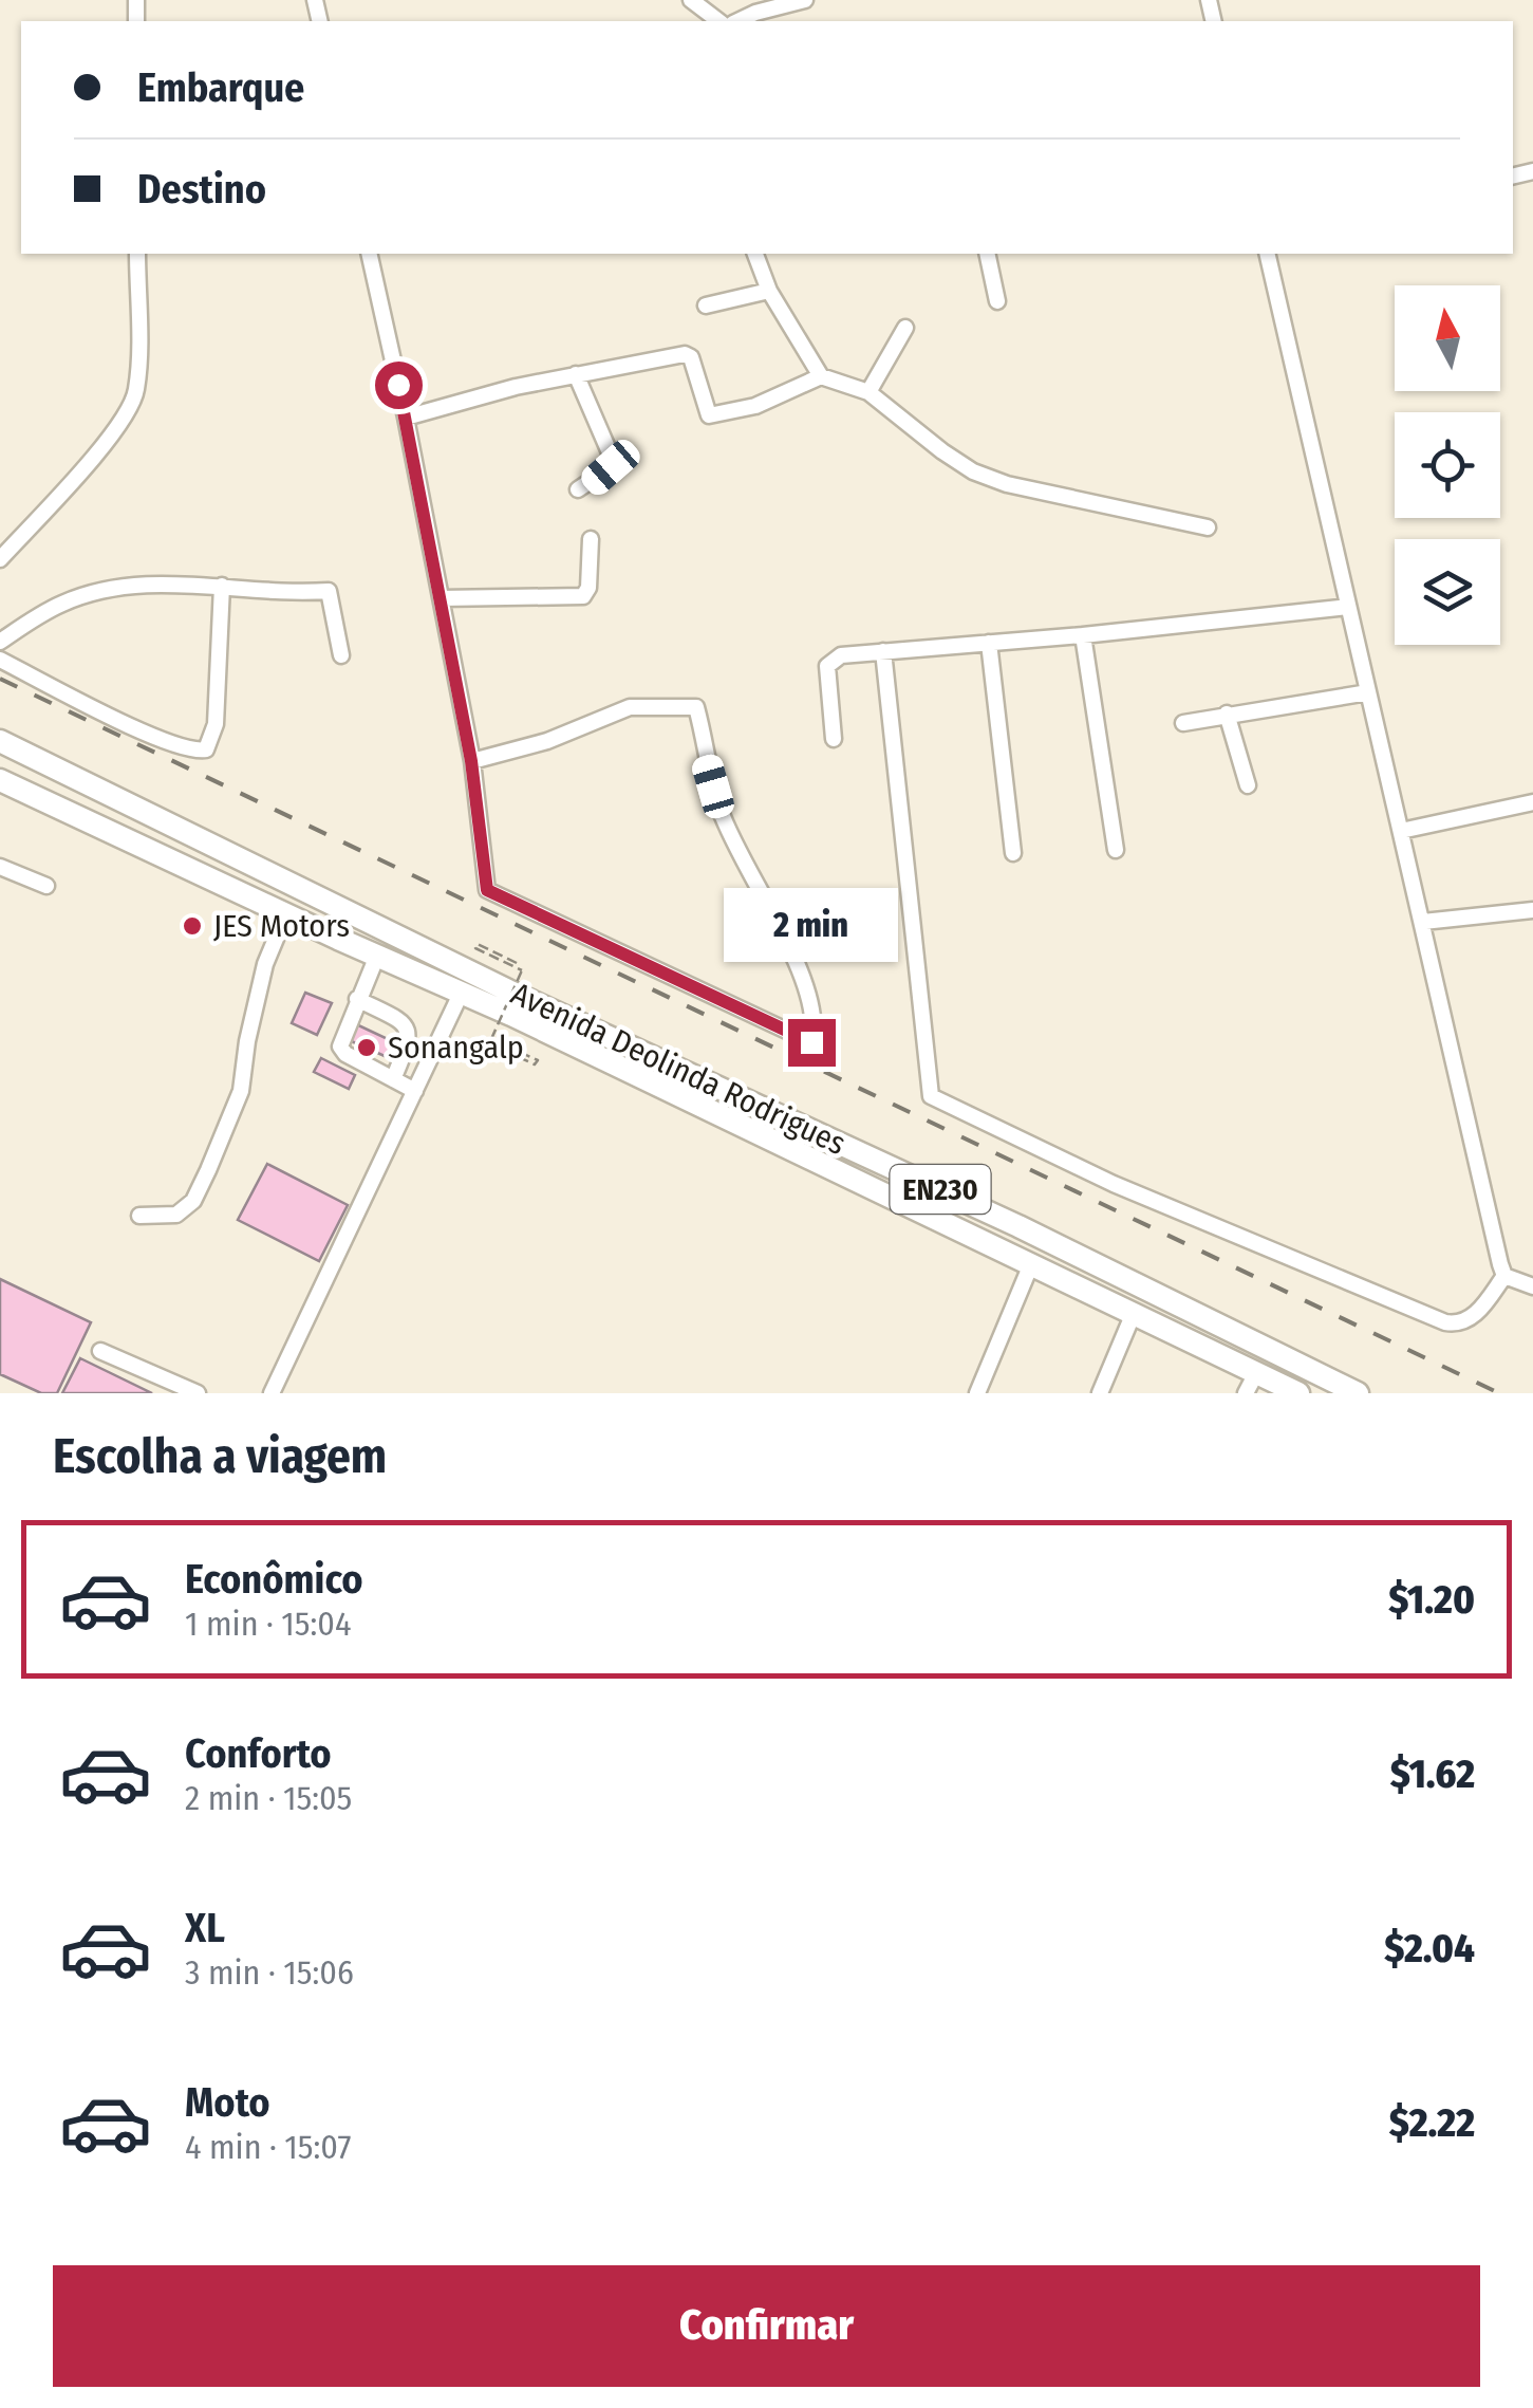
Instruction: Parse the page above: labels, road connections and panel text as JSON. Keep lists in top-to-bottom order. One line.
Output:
{"streets":{"highway":["Avenida Deolinda Rodrigues","EN230"]},"places":["JES Motors","Sonangalp"],"north":"top","page":{"banner":["Embarque","Destino"],"bubble":"2 min","heading":"Escolha a viagem","list":[{"name":"Econômico","note":"1 min · 15:04","value":"$1.20"},{"name":"Conforto","note":"2 min · 15:05","value":"$1.62"},{"name":"XL","note":"3 min · 15:06","value":"$2.04"},{"name":"Moto","note":"4 min · 15:07","value":"$2.22"}],"buttons":"Confirmar"}}
